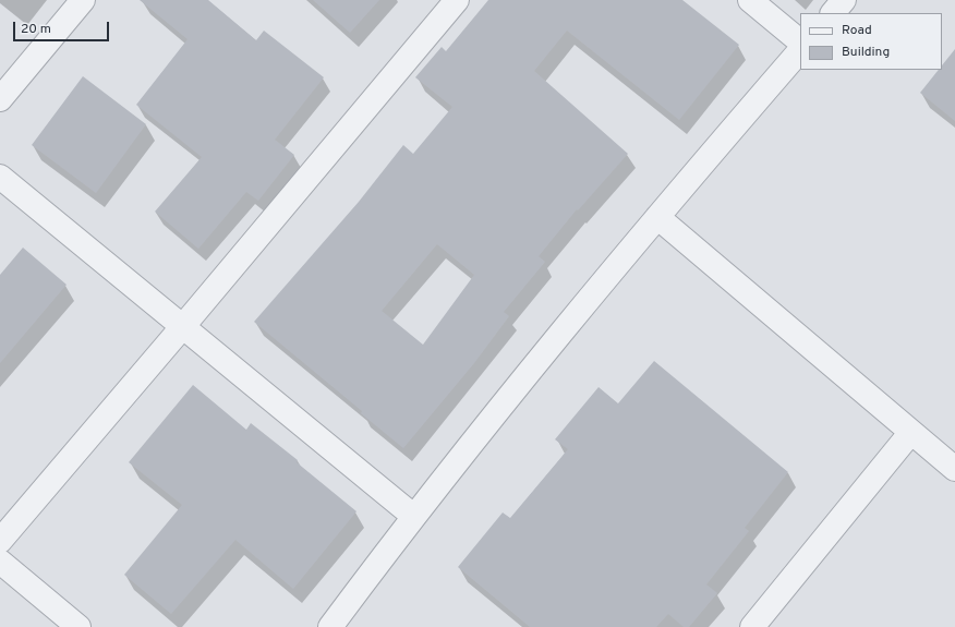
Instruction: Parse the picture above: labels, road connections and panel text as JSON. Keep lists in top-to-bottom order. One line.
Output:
{"legend":["Road","Building"],"scale_bar":"20 m"}
